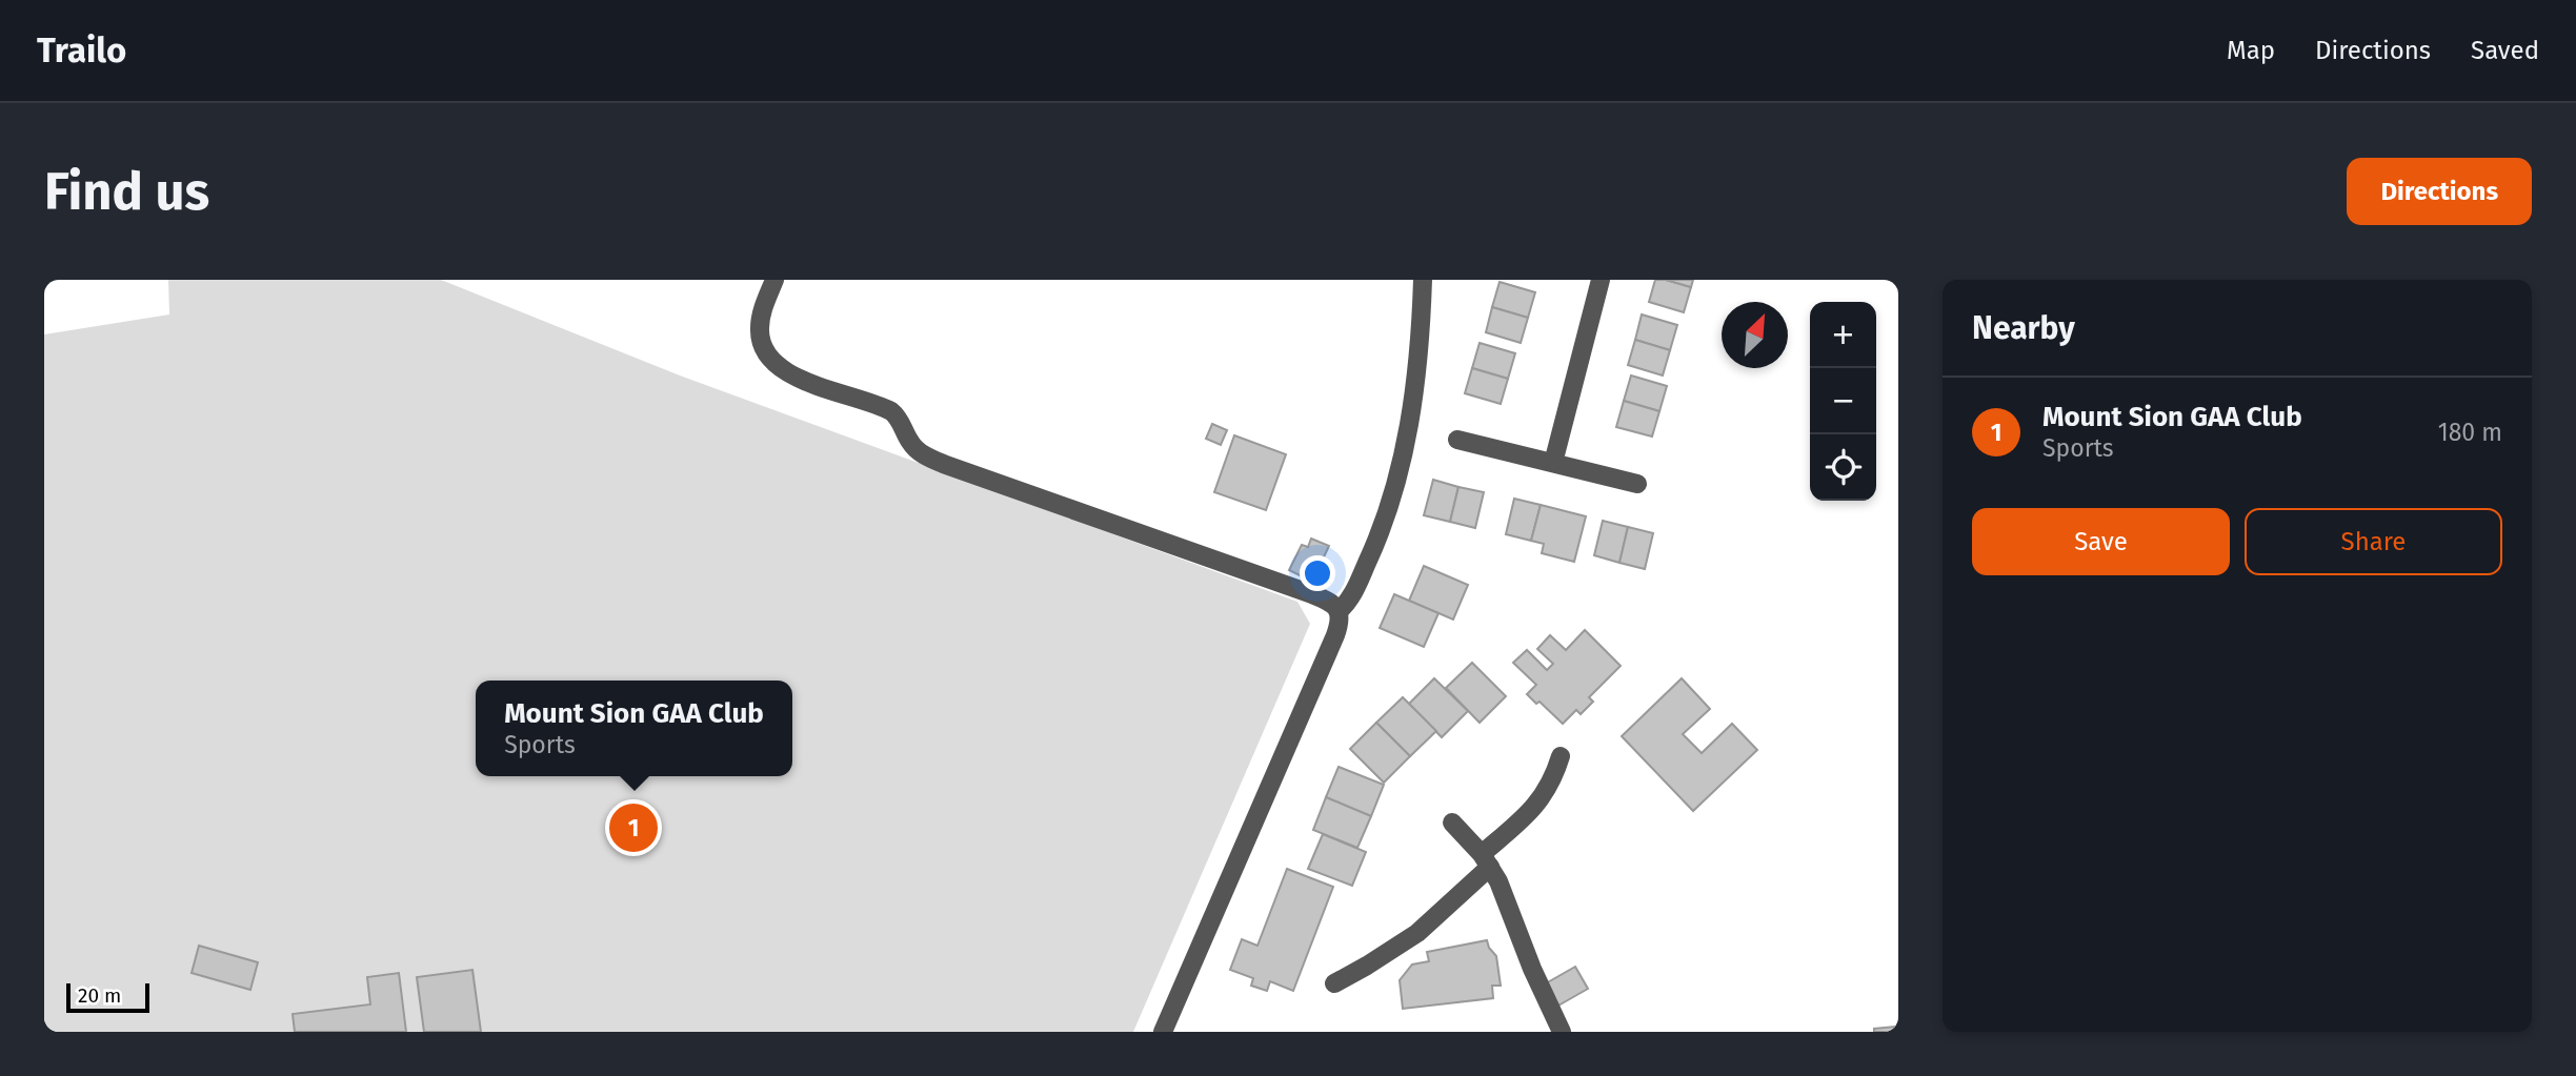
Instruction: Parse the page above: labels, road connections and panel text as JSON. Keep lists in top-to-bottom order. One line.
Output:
{"scale_bar":"20 m","north":"top right","page":{"header":"Trailo","nav":["Map","Directions","Saved"],"buttons":["Directions",["Save","Share"]],"title":"Find us","heading":"Nearby","map_buttons":["+","−"],"list":[{"mark":"1","name":"Mount Sion GAA Club","note":"Sports","value":"180 m"}],"popup":["Mount Sion GAA Club","Sports"],"pins":"1","scale":"20 m"}}
